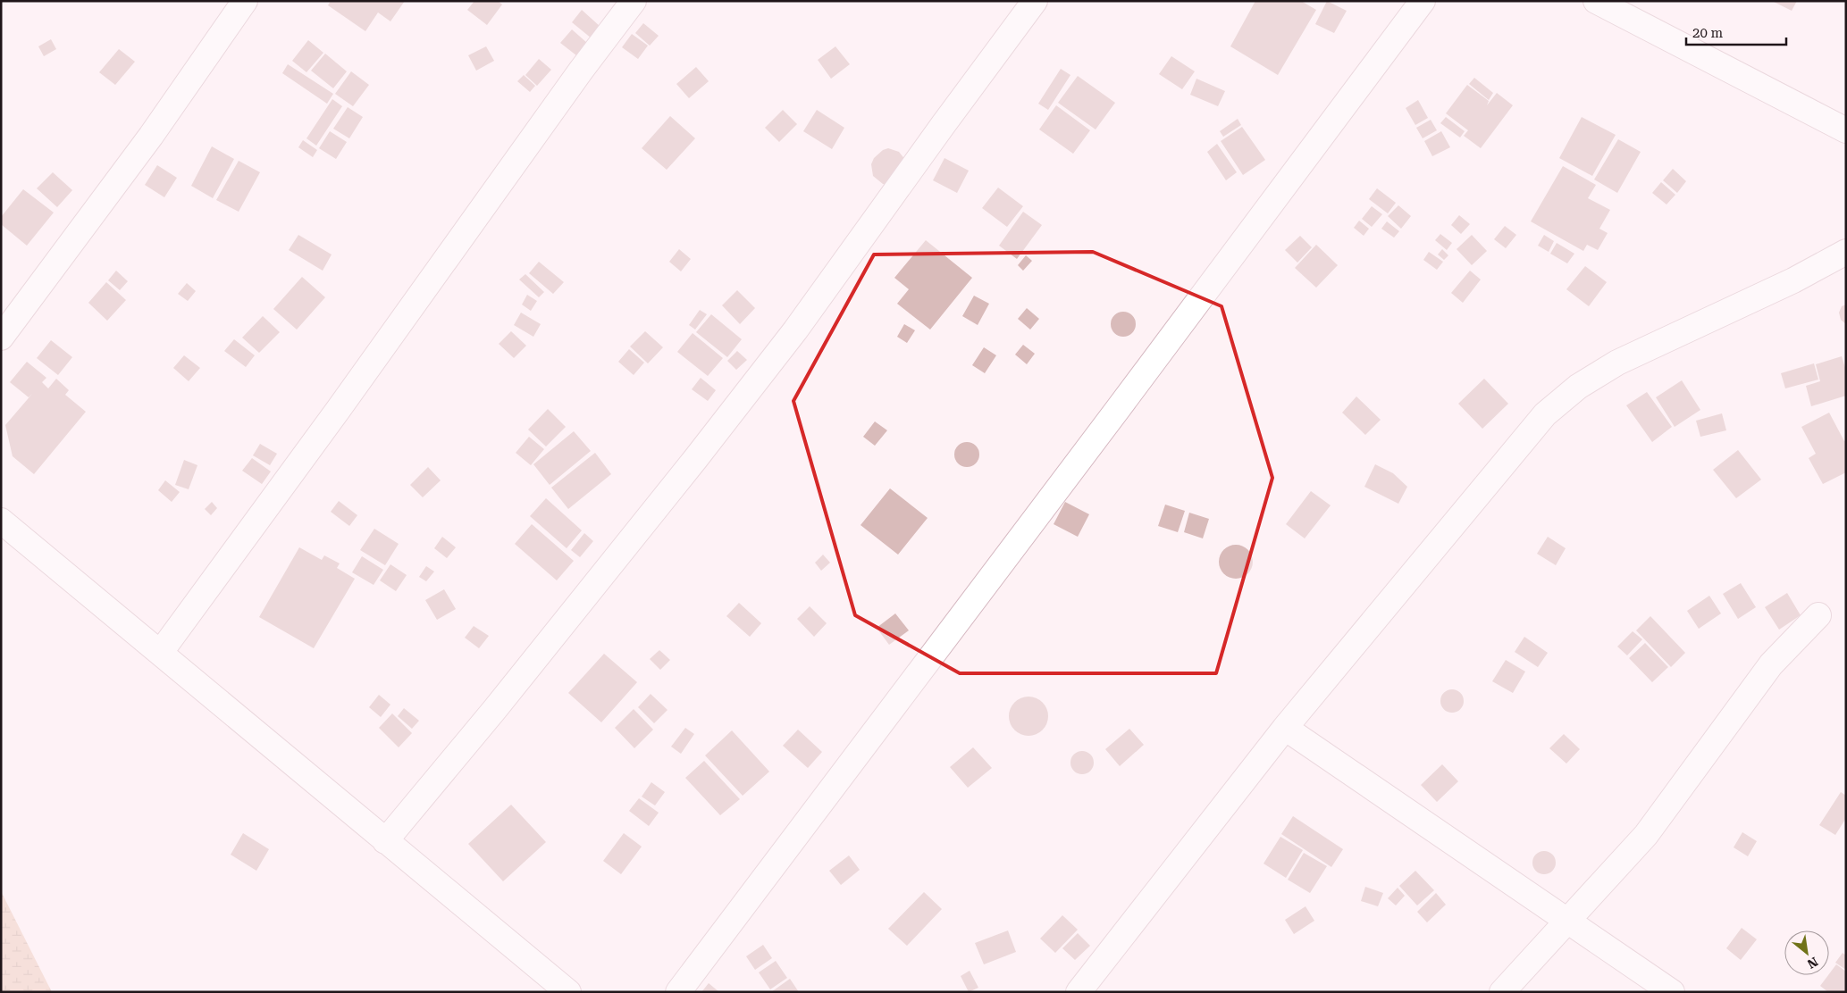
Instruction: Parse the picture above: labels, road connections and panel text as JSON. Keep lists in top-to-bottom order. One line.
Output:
{"scale_bar":"20 m","north":"bottom right"}
